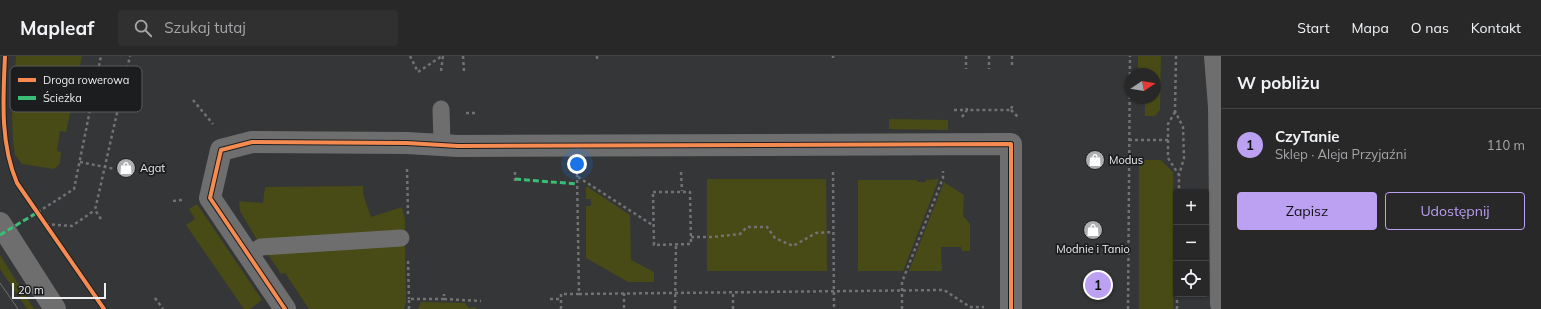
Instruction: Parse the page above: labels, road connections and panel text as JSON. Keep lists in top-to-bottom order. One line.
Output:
{"places":{"shop":["Modus","Agat","Modnie i Tanio"]},"legend":["Droga rowerowa","Ścieżka"],"scale_bar":"20 m","north":"right","page":{"header":"Mapleaf","search":"Szukaj tutaj","nav":["Start","Mapa","O nas","Kontakt"],"heading":"W pobliżu","list":[{"mark":"1","name":"CzyTanie","note":"Sklep · Aleja Przyjaźni","value":"110 m"}],"buttons":["Zapisz","Udostępnij"],"map_buttons":["+","−"],"pins":"1","scale":"20 m"}}
